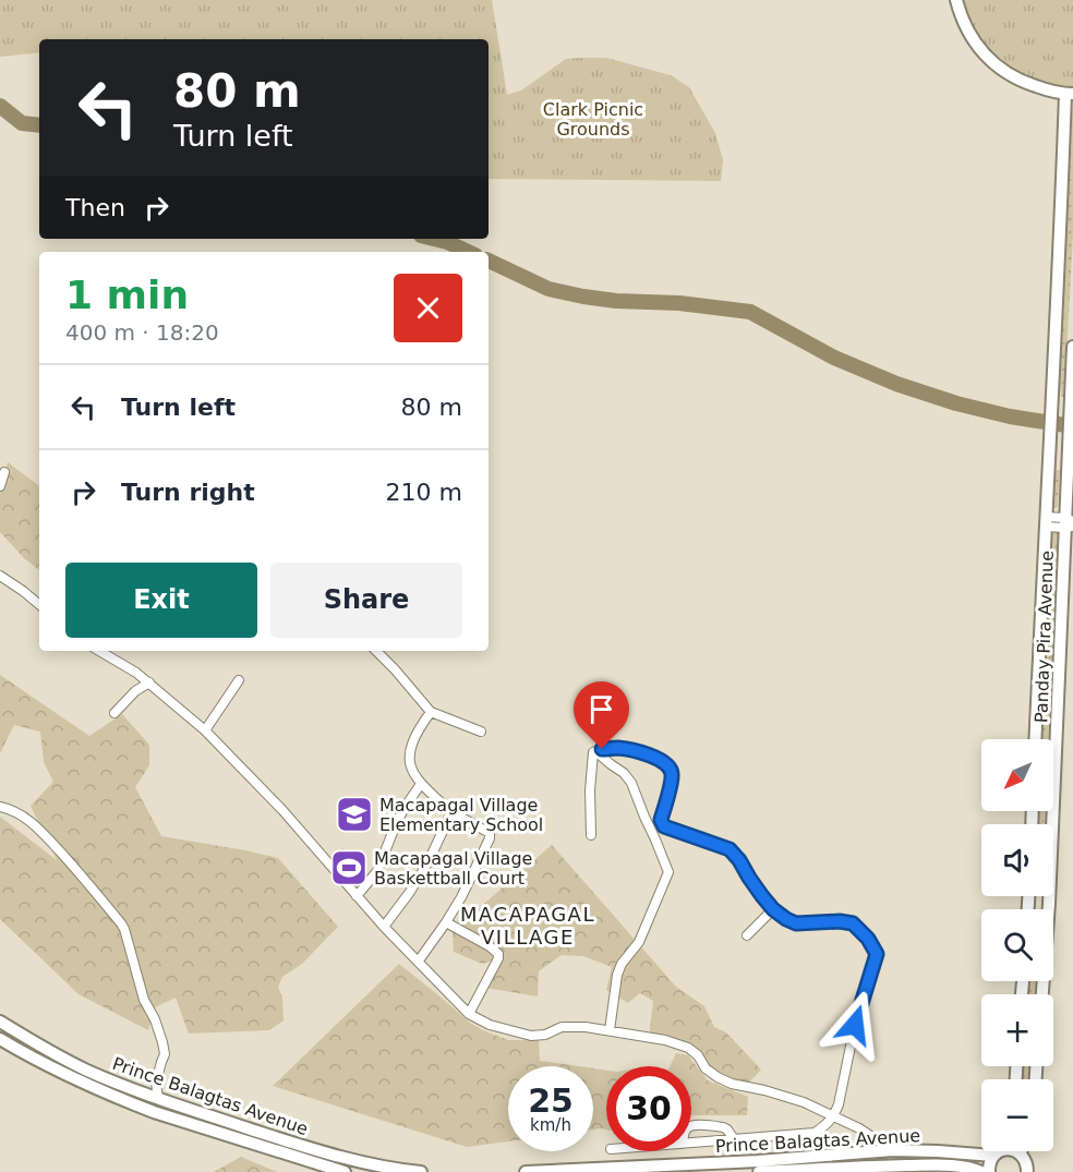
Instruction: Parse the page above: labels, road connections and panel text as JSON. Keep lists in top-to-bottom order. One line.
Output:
{"streets":{"main road":["Panday Pira Avenue","Prince Balagtas Avenue"]},"districts":["MACAPAGAL VILLAGE"],"parks":["Clark Picnic Grounds"],"places":{"school or university":["Macapagal Village Elementary School"],"sports":["Macapagal Village Baskettball Court"]},"north":"bottom left","page":{"turn":["80 m","Turn left"],"then":"Then","heading":["1 min","400 m · 18:20"],"list":[{"name":"Turn left","value":"80 m"},{"name":"Turn right","value":"210 m"}],"buttons":["Exit","Share"],"map_buttons":["+","−"],"speed":"25 km/h","limit":"30"}}
